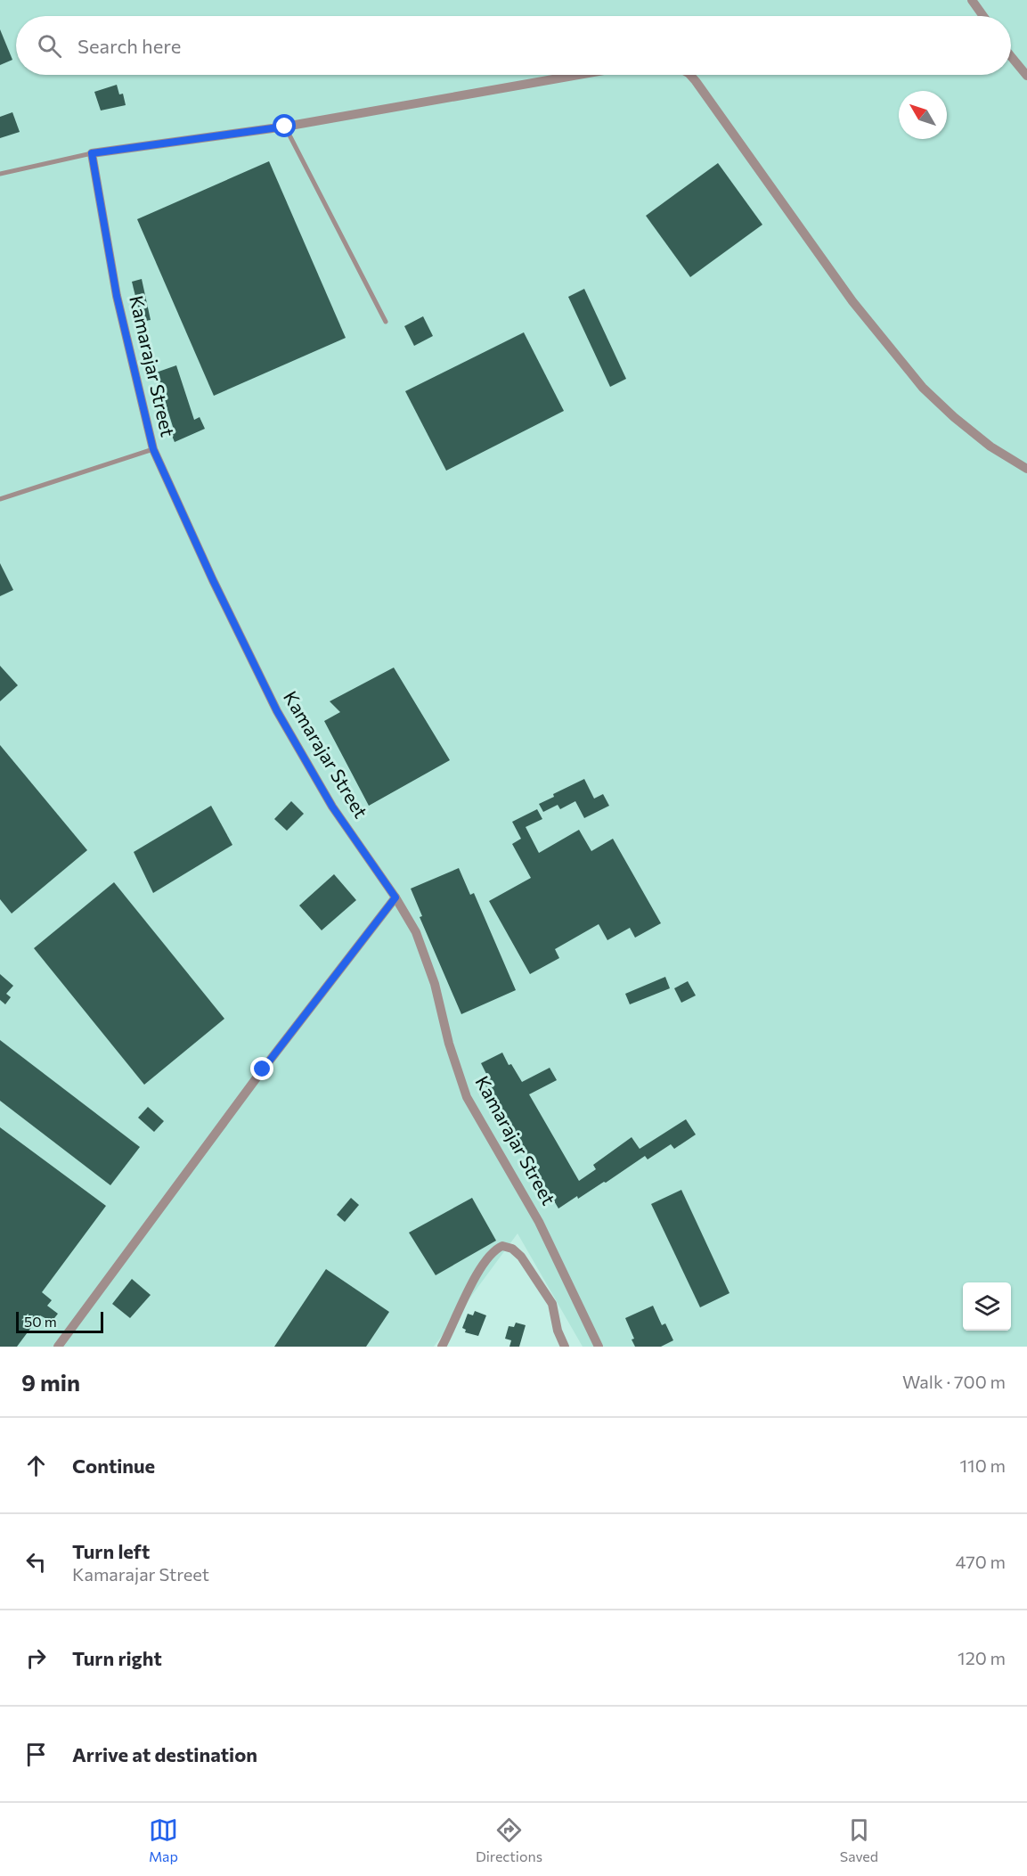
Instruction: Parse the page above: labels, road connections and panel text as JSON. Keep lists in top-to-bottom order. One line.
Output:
{"streets":{"street":["Kamarajar Street"]},"scale_bar":"50 m","north":"top left","page":{"search":"Search here","scale":"50 m","heading":["9 min","Walk · 700 m"],"list":[["Continue","110 m"],["Turn left","Kamarajar Street","470 m"],["Turn right","120 m"],"Arrive at destination"],"nav":["Map","Directions","Saved"]}}
